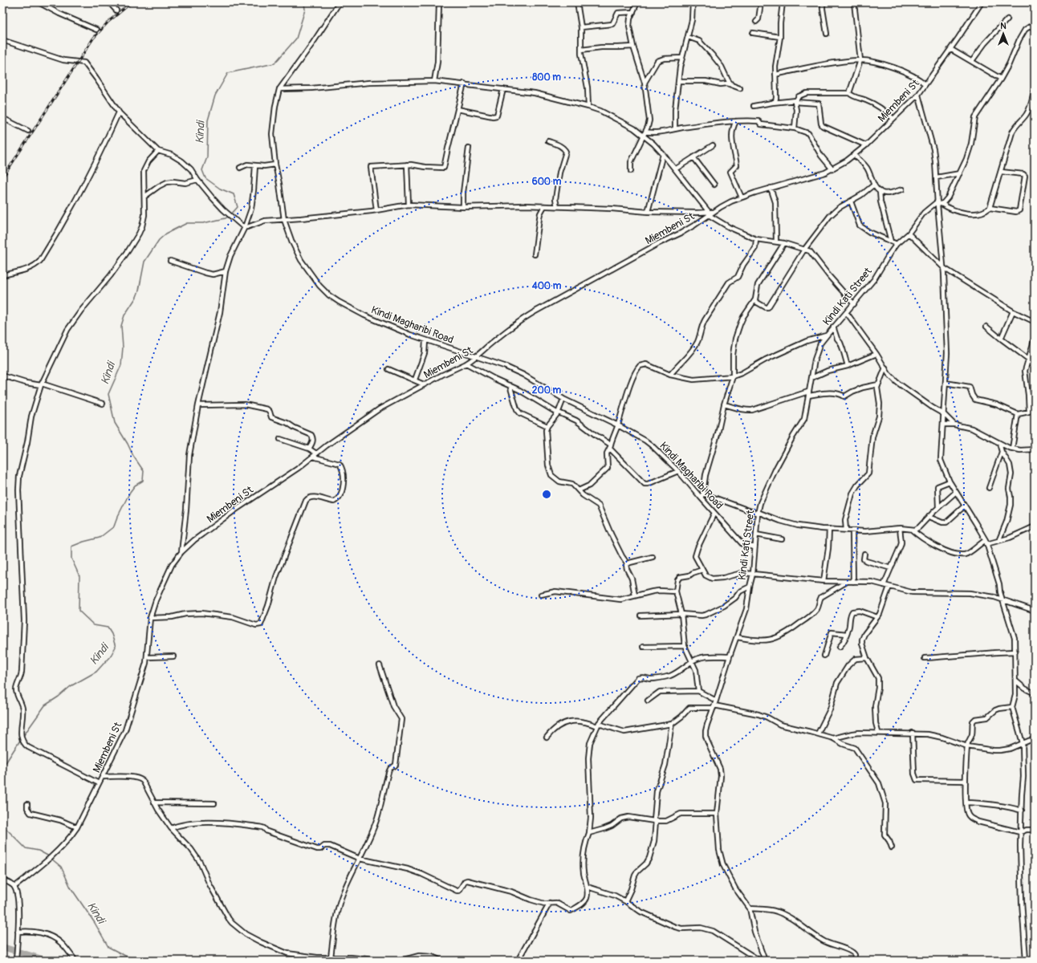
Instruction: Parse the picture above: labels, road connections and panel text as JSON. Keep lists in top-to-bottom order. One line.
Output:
{"streets":{"street":["Miembeni St","Kindi Kati Street","Kindi Magharibi Road"]},"crossings":[["Miembeni St","Kindi Magharibi Road"],["Kindi Kati Street","Kindi Magharibi Road"]],"water":["Kindi"],"north":"top","rings":["800 m","600 m","400 m","200 m"]}
